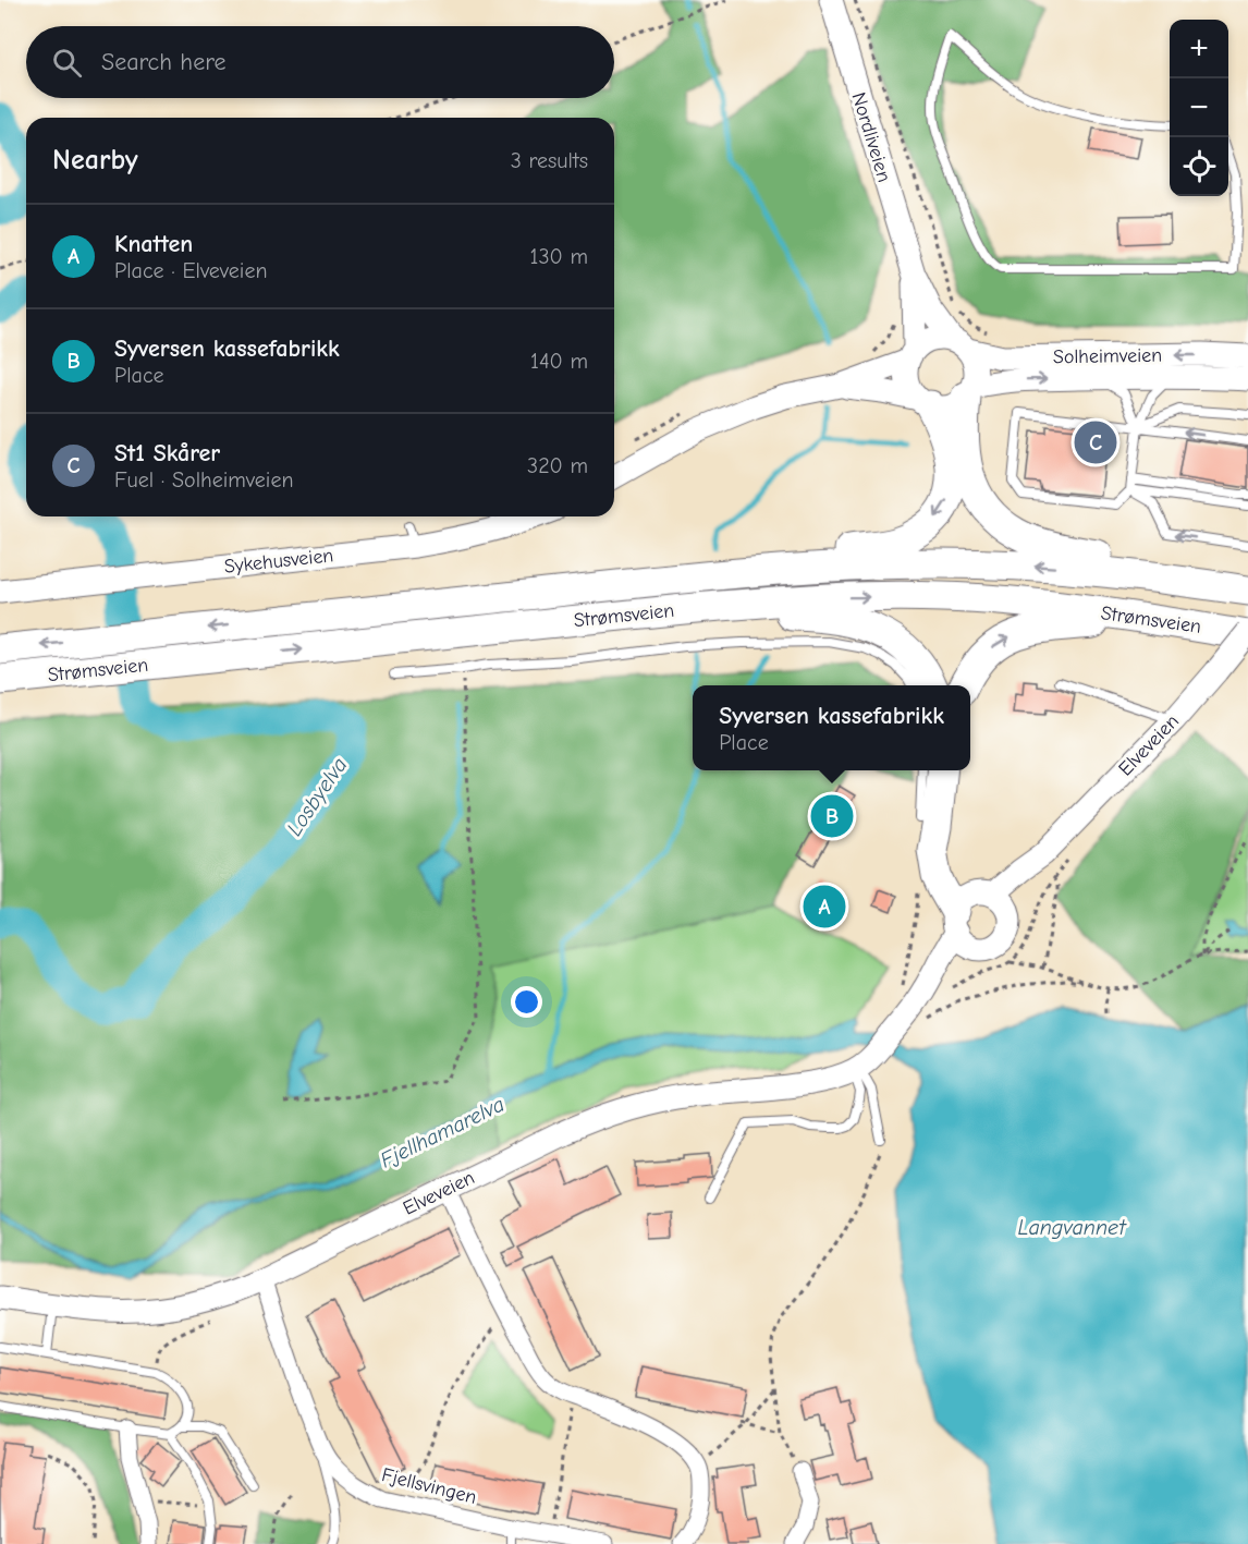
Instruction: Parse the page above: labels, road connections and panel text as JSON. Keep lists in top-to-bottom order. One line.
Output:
{"streets":{"highway":["Strømsveien"],"main road":["Nordliveien","Solheimveien","Sykehusveien","Elveveien"],"street":["Fjellsvingen"]},"crossings":[["Nordliveien","Solheimveien"],["Strømsveien","Elveveien"],["Elveveien","Fjellsvingen"]],"water":["Losbyelva","Fjellhamarelva","Langvannet"],"page":{"map_buttons":["+","−"],"search":"Search here","heading":["Nearby","3 results"],"list":[{"mark":"A","name":"Knatten","note":"Place · Elveveien","value":"130 m"},{"mark":"B","name":"Syversen kassefabrikk","note":"Place","value":"140 m"},{"mark":"C","name":"St1 Skårer","note":"Fuel · Solheimveien","value":"320 m"}],"pins":["C","B","A"],"popup":["Syversen kassefabrikk","Place"]}}
